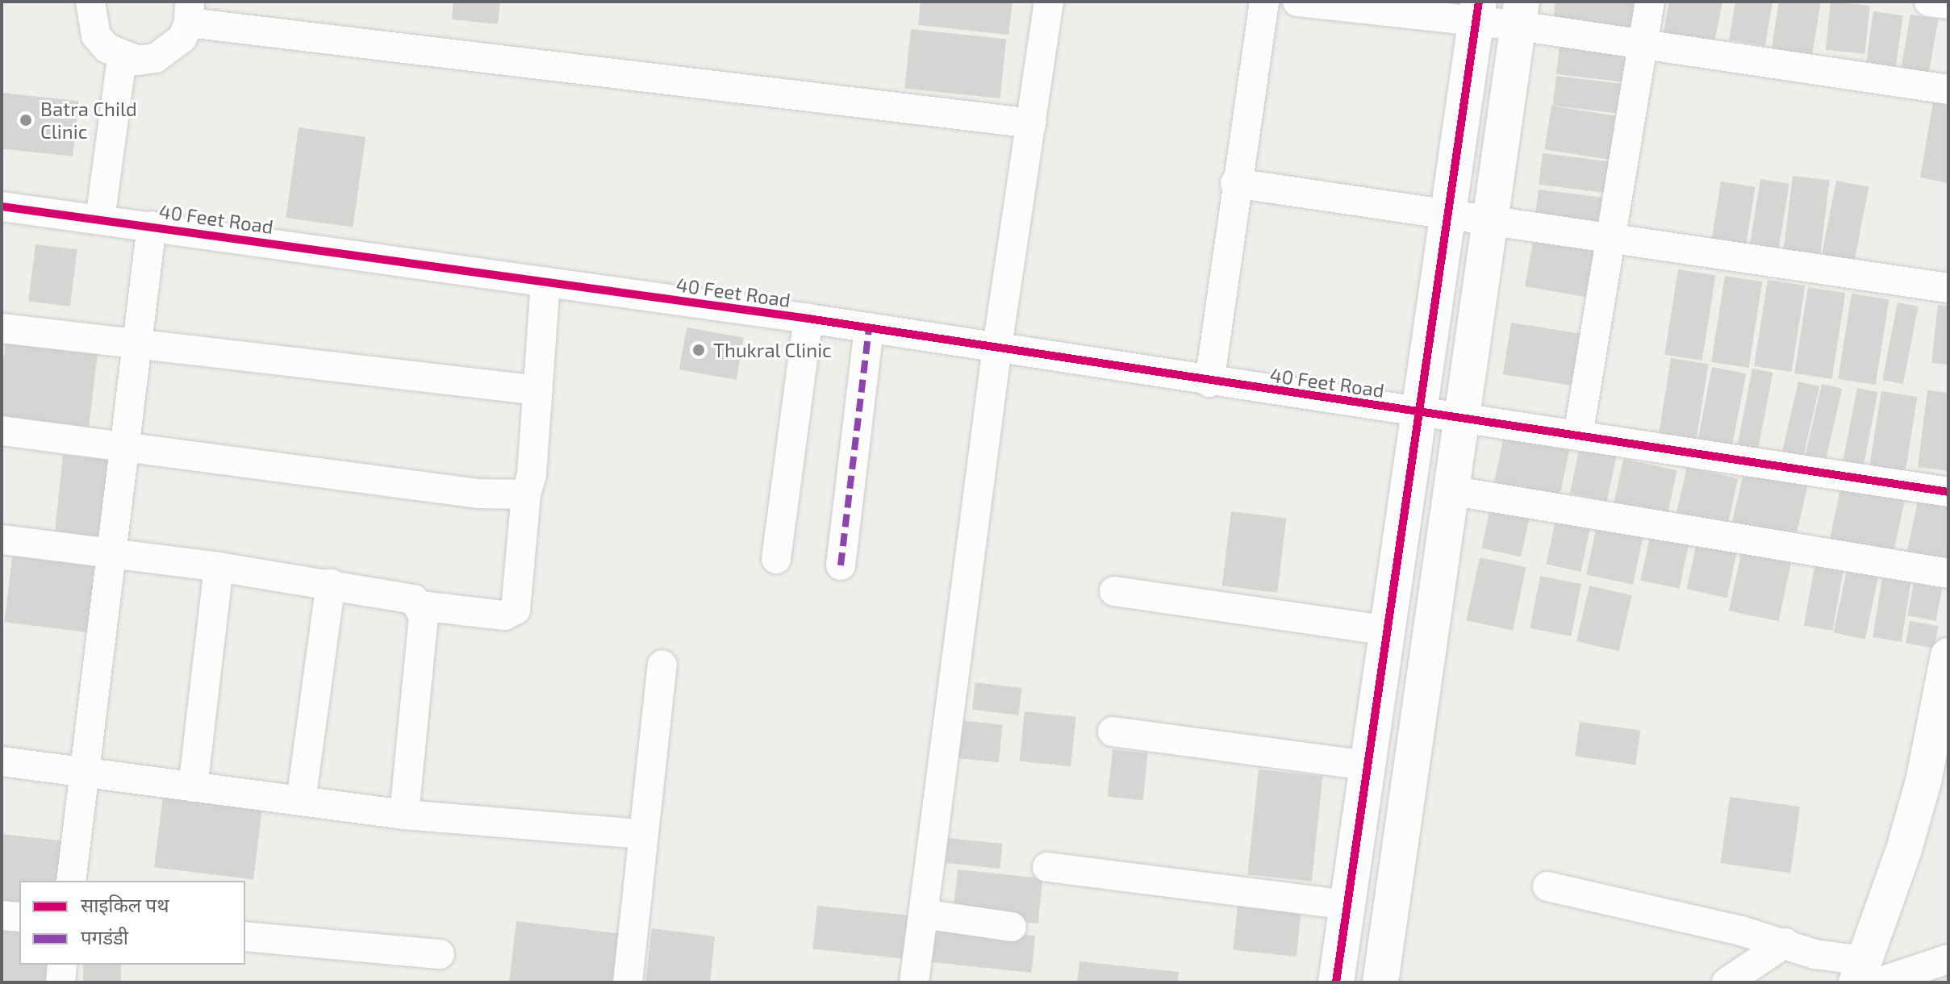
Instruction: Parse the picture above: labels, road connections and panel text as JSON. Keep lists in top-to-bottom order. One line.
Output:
{"streets":{"street":["40 Feet Road"]},"places":["Batra Child Clinic","Thukral Clinic"],"legend":["साइकिल पथ","पगडंडी"]}
